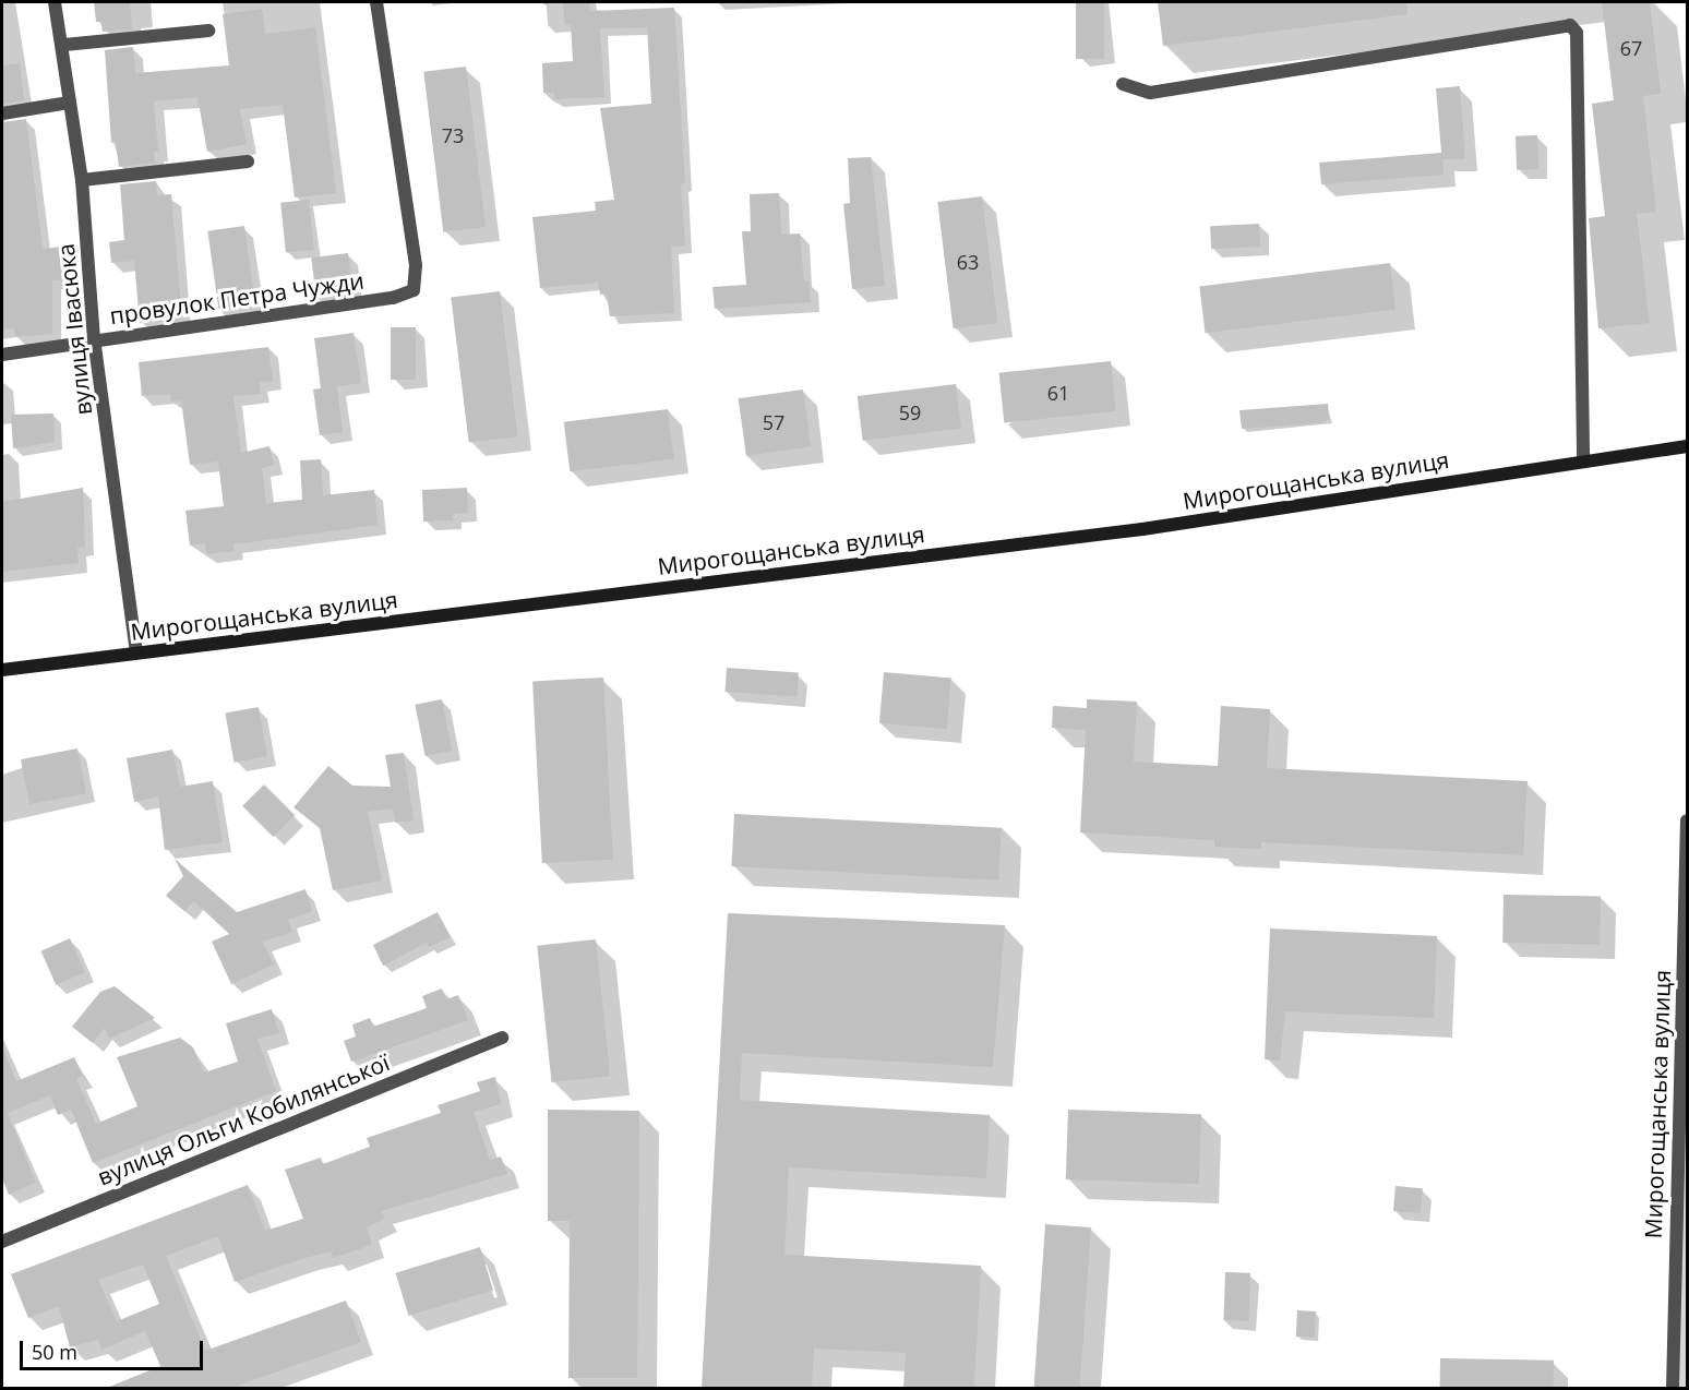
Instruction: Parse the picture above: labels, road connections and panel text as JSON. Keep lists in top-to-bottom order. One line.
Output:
{"streets":{"main road":["Мирогощанська вулиця"],"street":["провулок Петра Чужди","вулиця Івасюка","вулиця Ольги Кобилянської"]},"crossings":[["провулок Петра Чужди","вулиця Івасюка"],["вулиця Івасюка","Мирогощанська вулиця"]],"house_numbers":["67","73","63","61","59","57"],"scale_bar":"50 m"}
